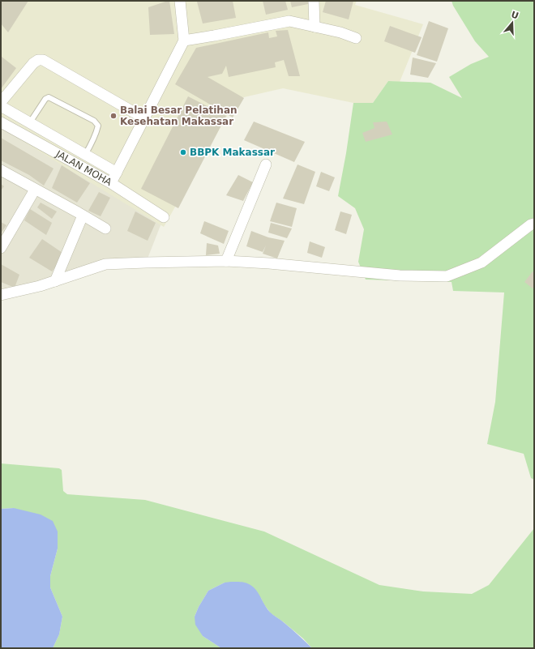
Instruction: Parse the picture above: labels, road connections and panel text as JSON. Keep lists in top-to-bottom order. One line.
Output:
{"streets":{"street":["JALAN MOHA"]},"places":["Balai Besar Pelatihan Kesehatan Makassar","BBPK Makassar"],"north":"top"}
